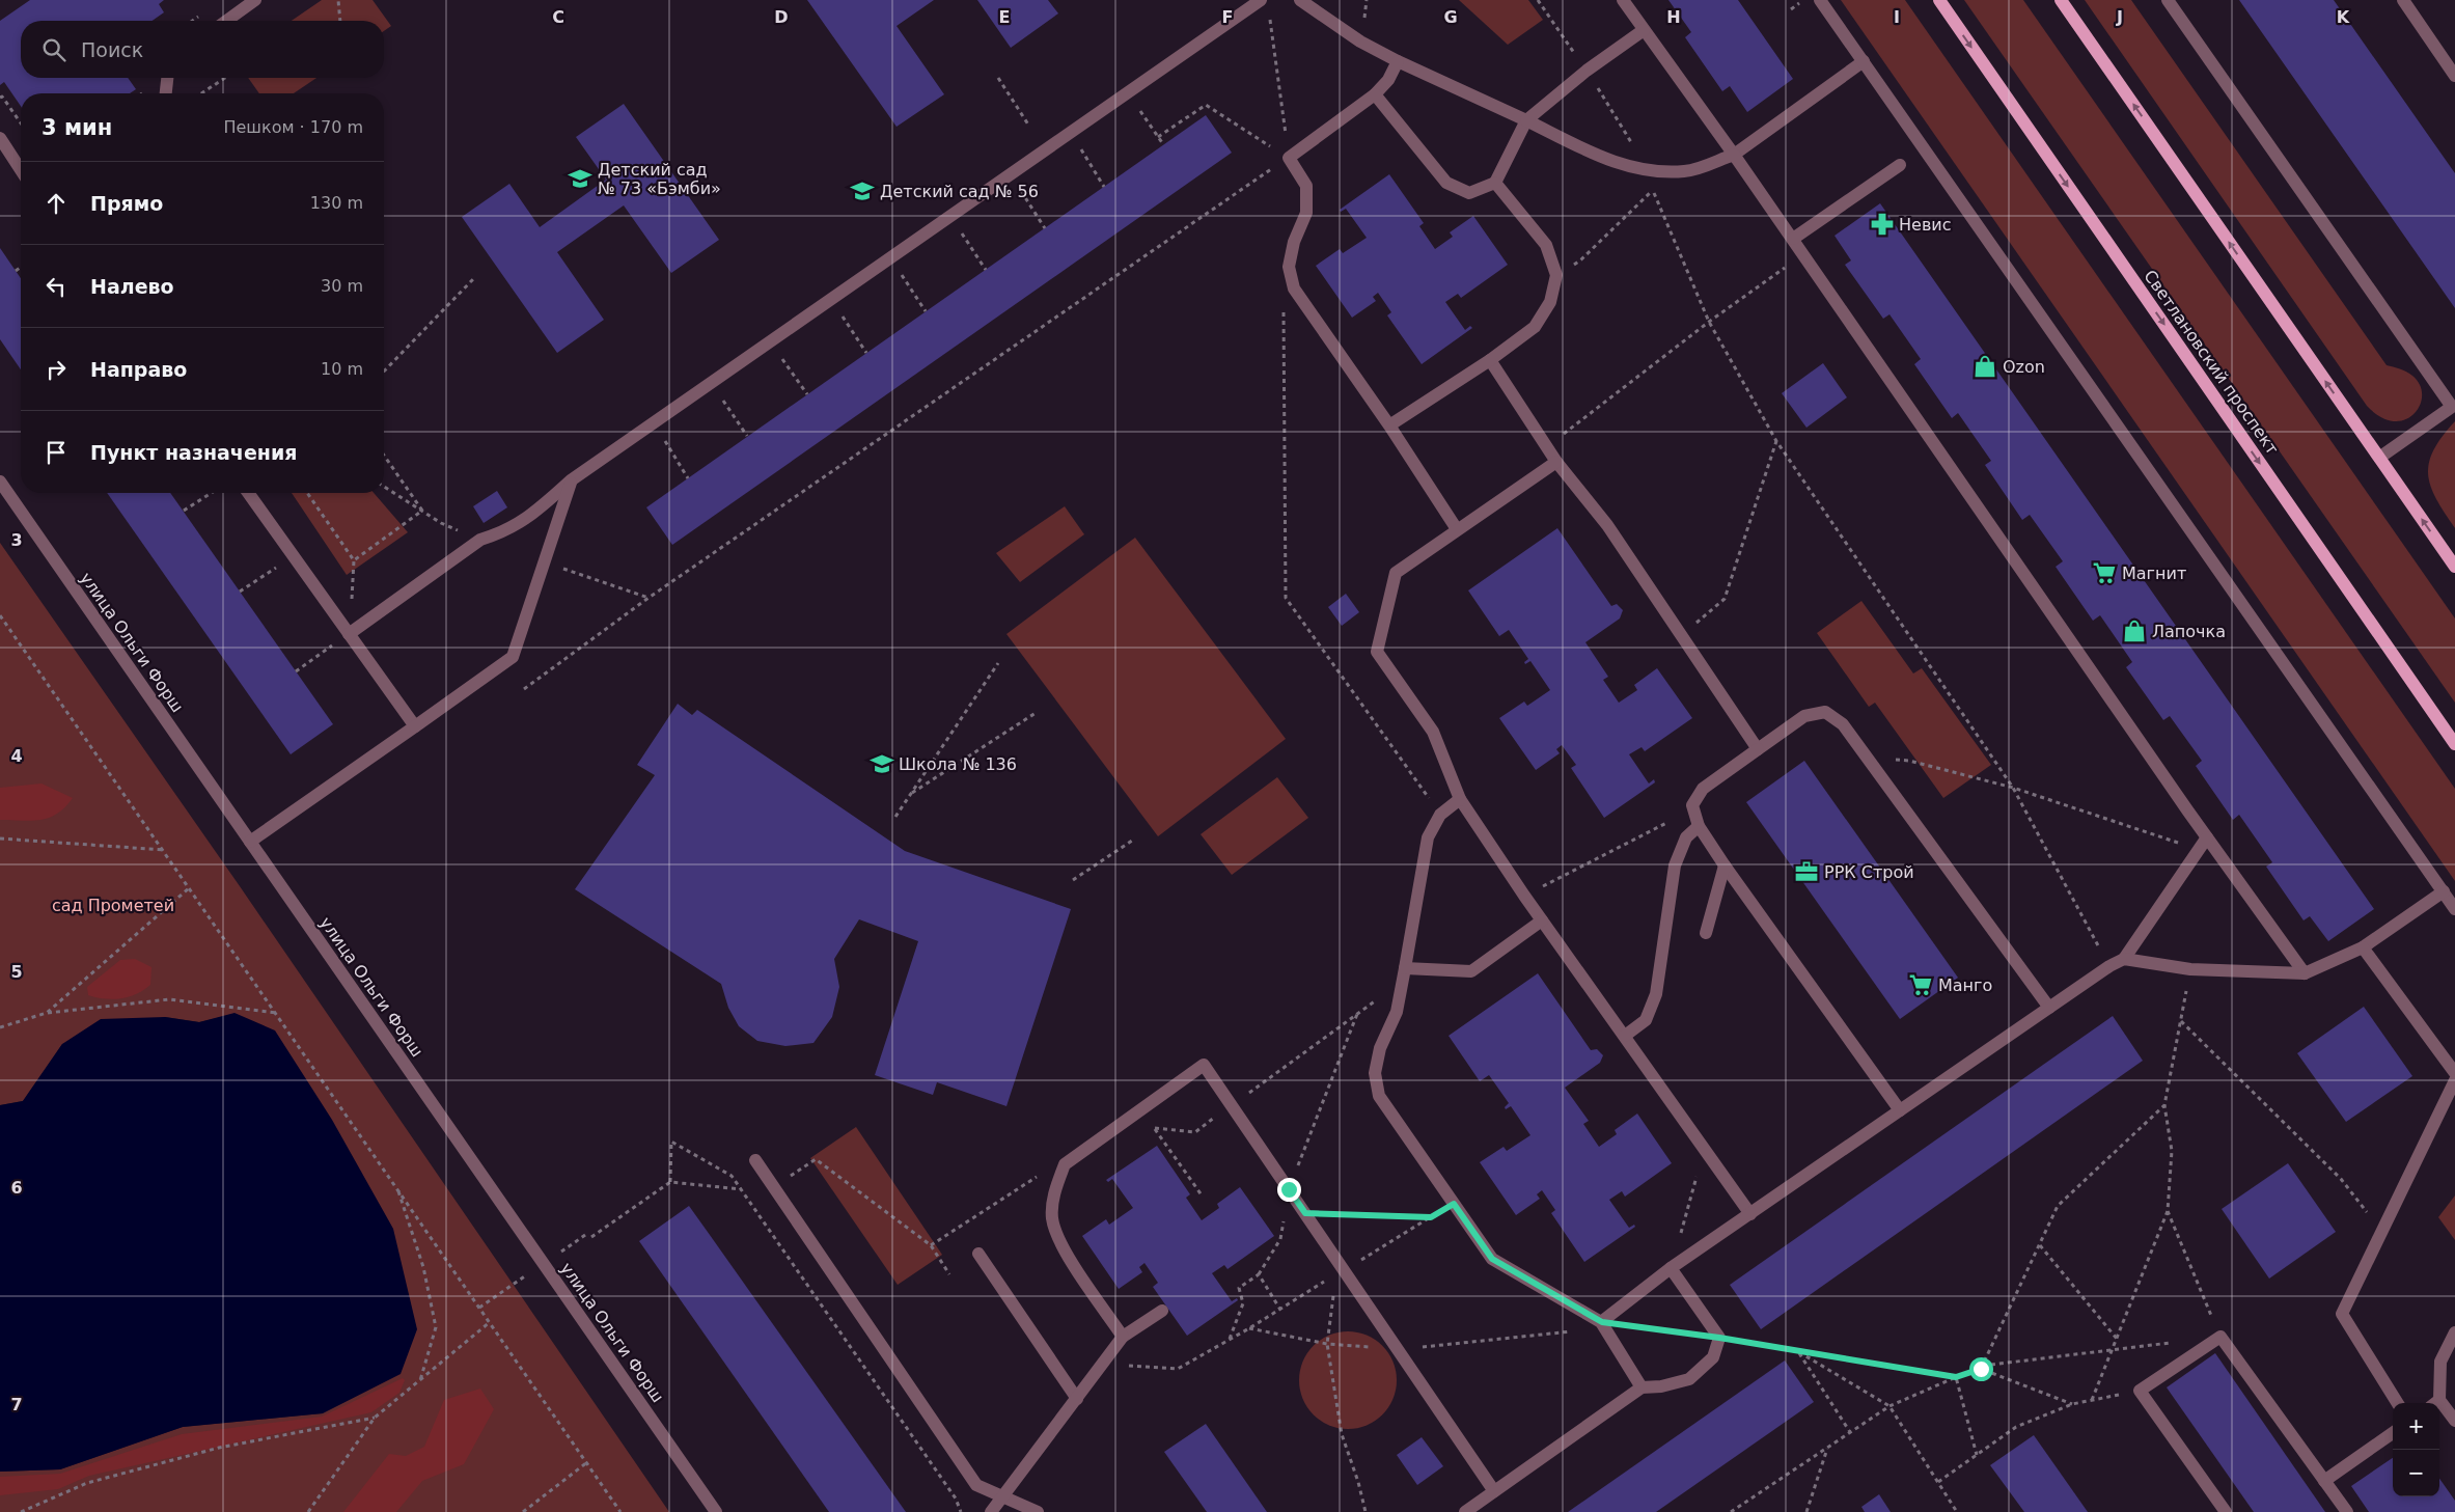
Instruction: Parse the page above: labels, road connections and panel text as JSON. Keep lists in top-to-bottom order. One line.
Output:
{"streets":{"main road":["Светлановский проспект"],"street":["улица Ольги Форш"]},"parks":["сад Прометей"],"places":{"school or university":["Детский сад № 73 «Бэмби»","Детский сад № 56","Школа № 136"],"pharmacy":["Невис"],"shop":["Ozon","Лапочка"],"supermarket":["Магнит","Манго"],"office":["РРК Строй"]},"page":{"search":"Поиск","heading":["3 мин","Пешком · 170 m"],"list":[["Прямо","130 m"],["Налево","30 m"],["Направо","10 m"],"Пункт назначения"],"map_buttons":["+","−"]},"grid":{"columns":["C","D","E","F","G","H","I","J","K"],"rows":["3","4","5","6","7"]}}
